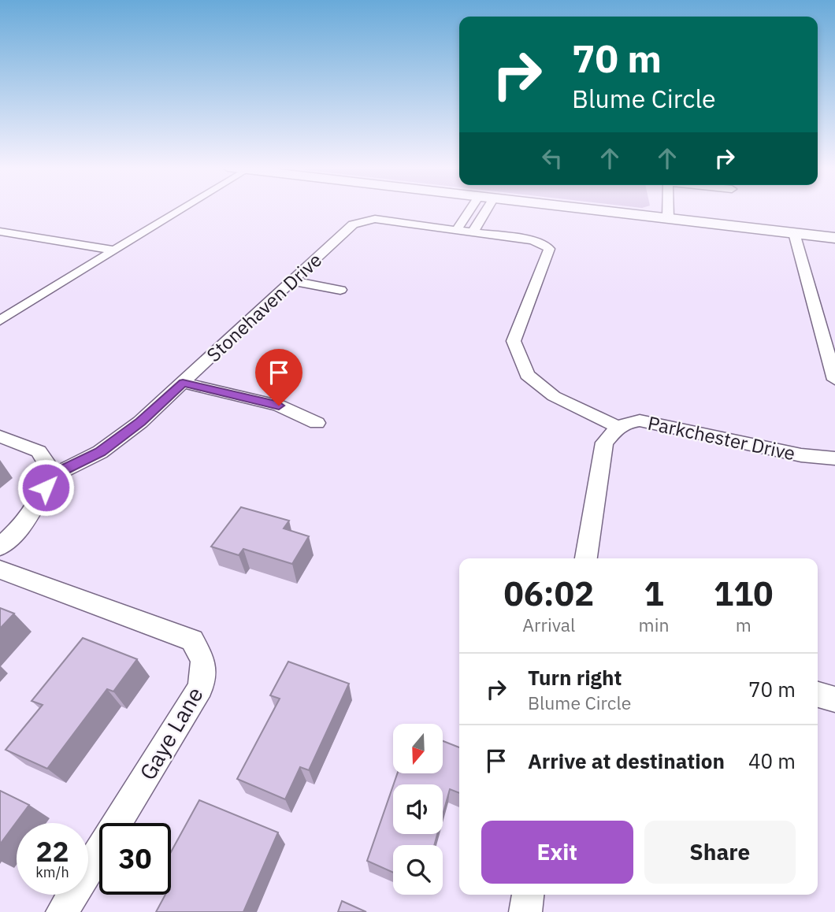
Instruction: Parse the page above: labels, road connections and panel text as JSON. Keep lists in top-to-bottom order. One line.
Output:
{"streets":{"street":["Stonehaven Drive","Parkchester Drive","Gaye Lane"]},"north":"bottom","page":{"turn":["70 m","Blume Circle"],"eta":["06:02","Arrival","1","min","110","m"],"list":[{"name":"Turn right","note":"Blume Circle","value":"70 m"},{"name":"Arrive at destination","value":"40 m"}],"buttons":["Exit","Share"],"speed":"22 km/h","limit":"30"}}
